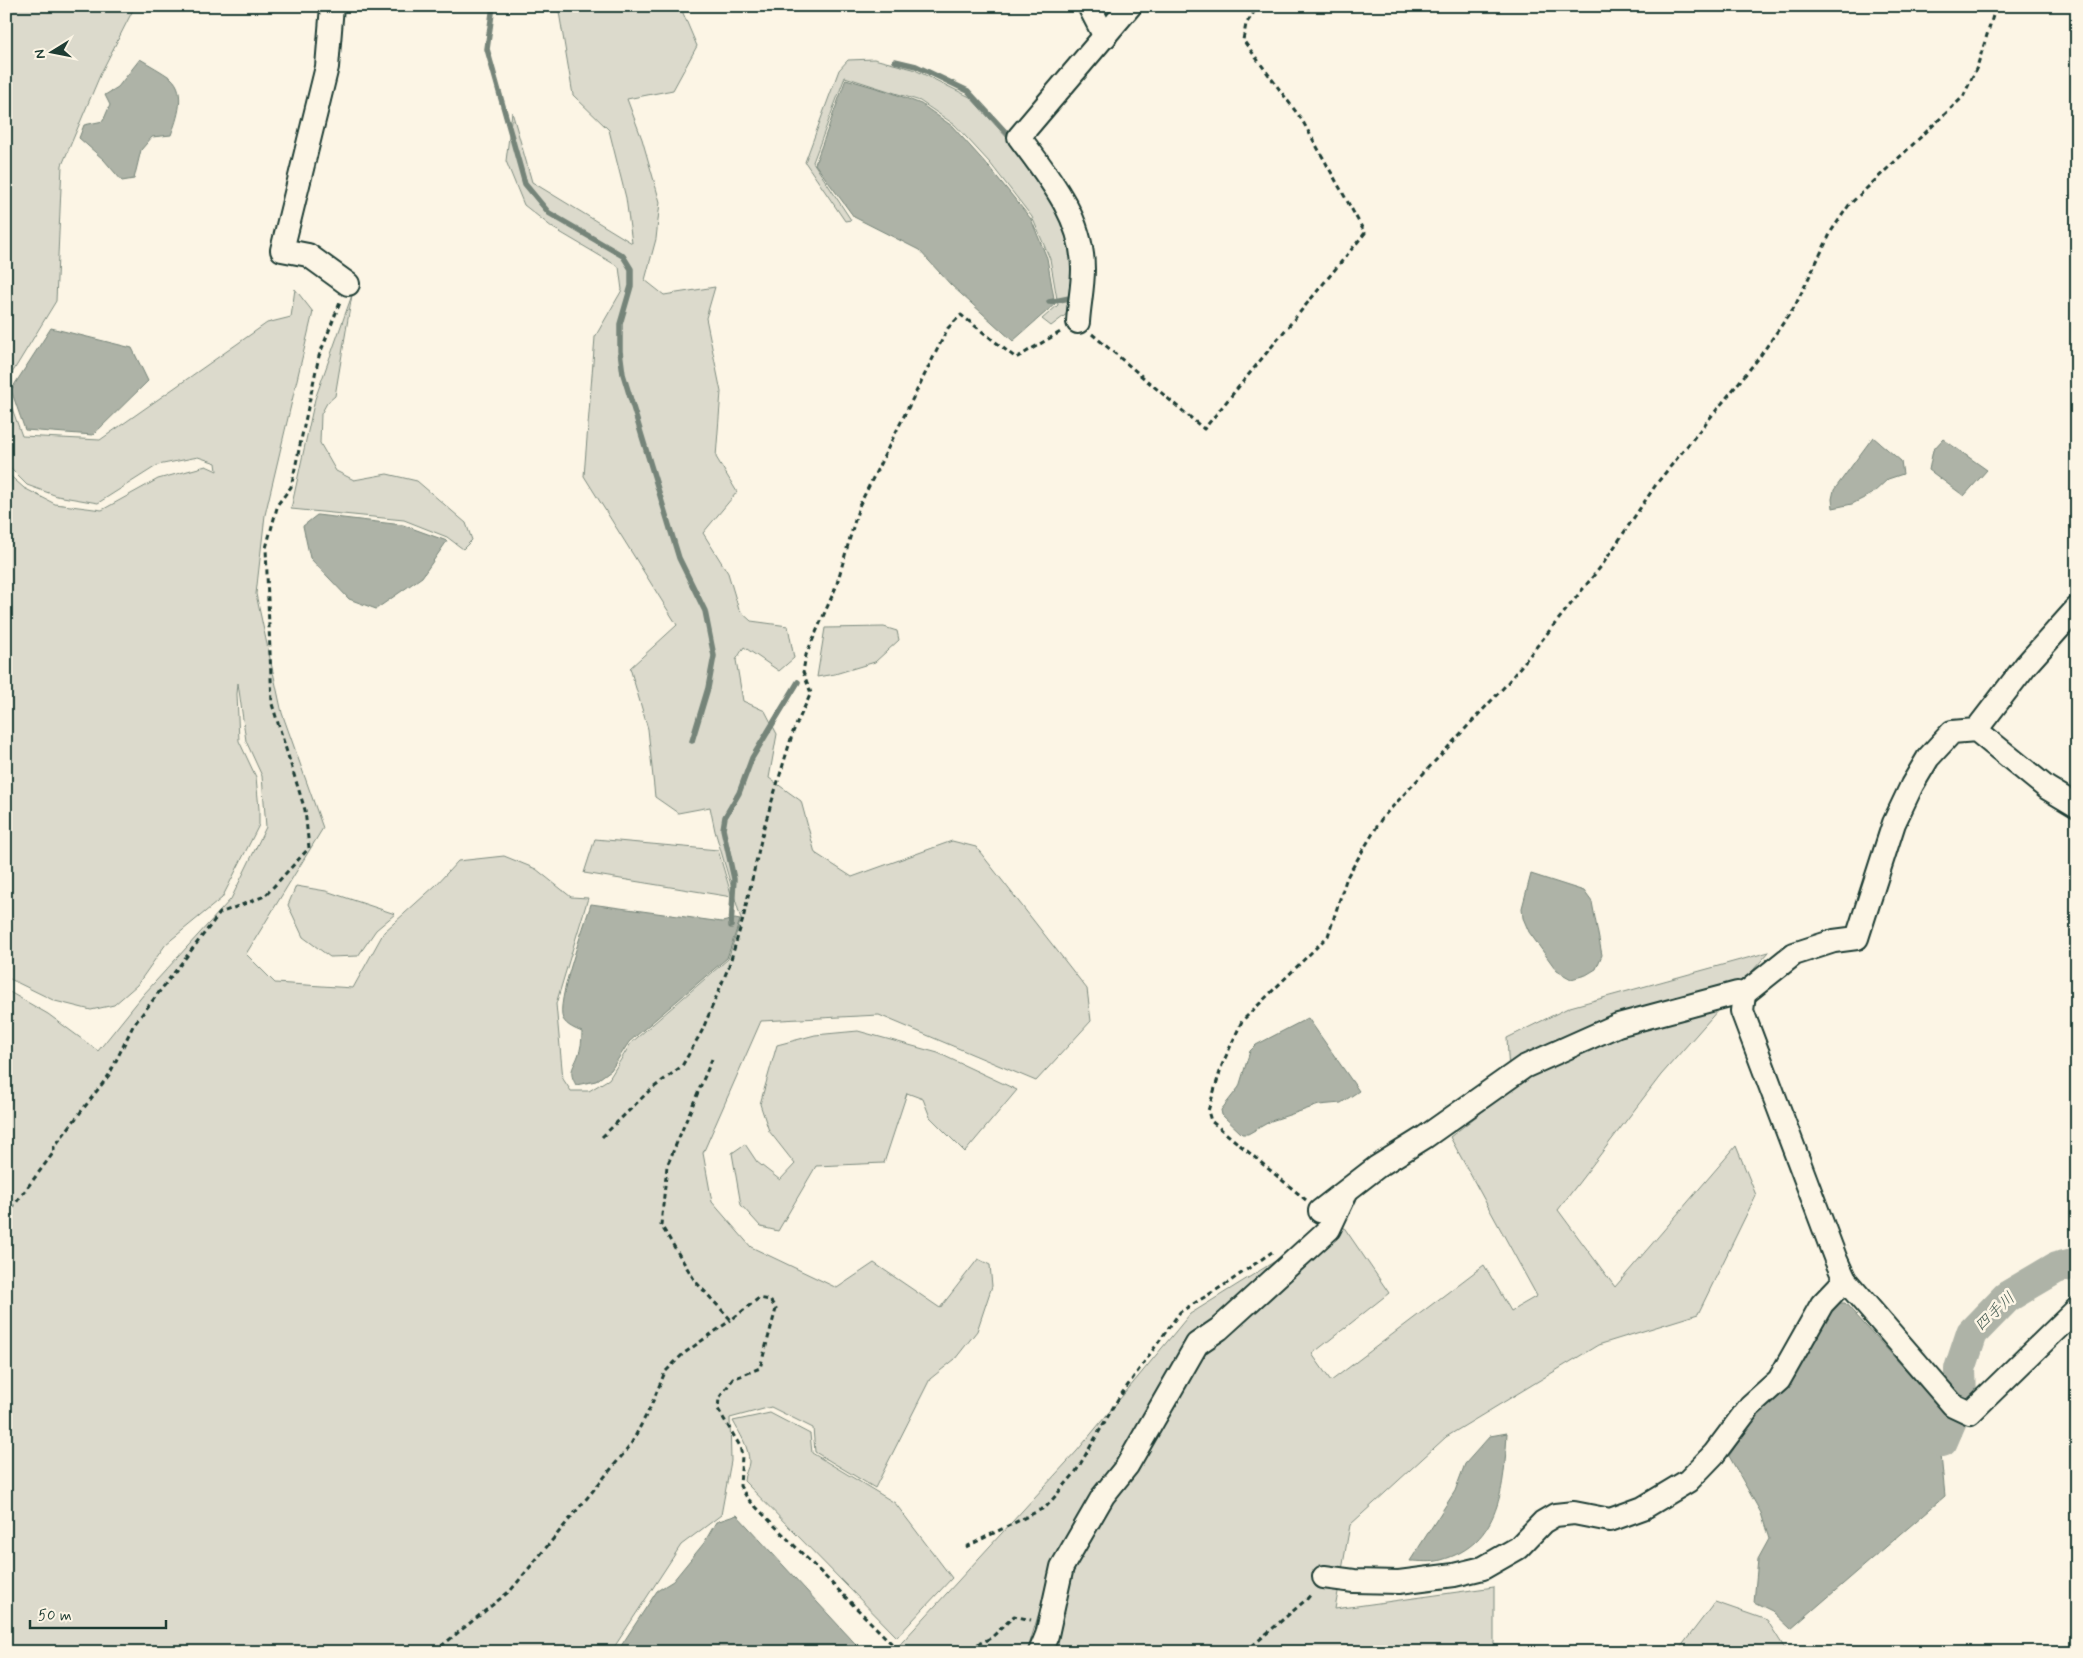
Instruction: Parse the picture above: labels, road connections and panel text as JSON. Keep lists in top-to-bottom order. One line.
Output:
{"water":["四手川"],"scale_bar":"50 m","north":"left"}
